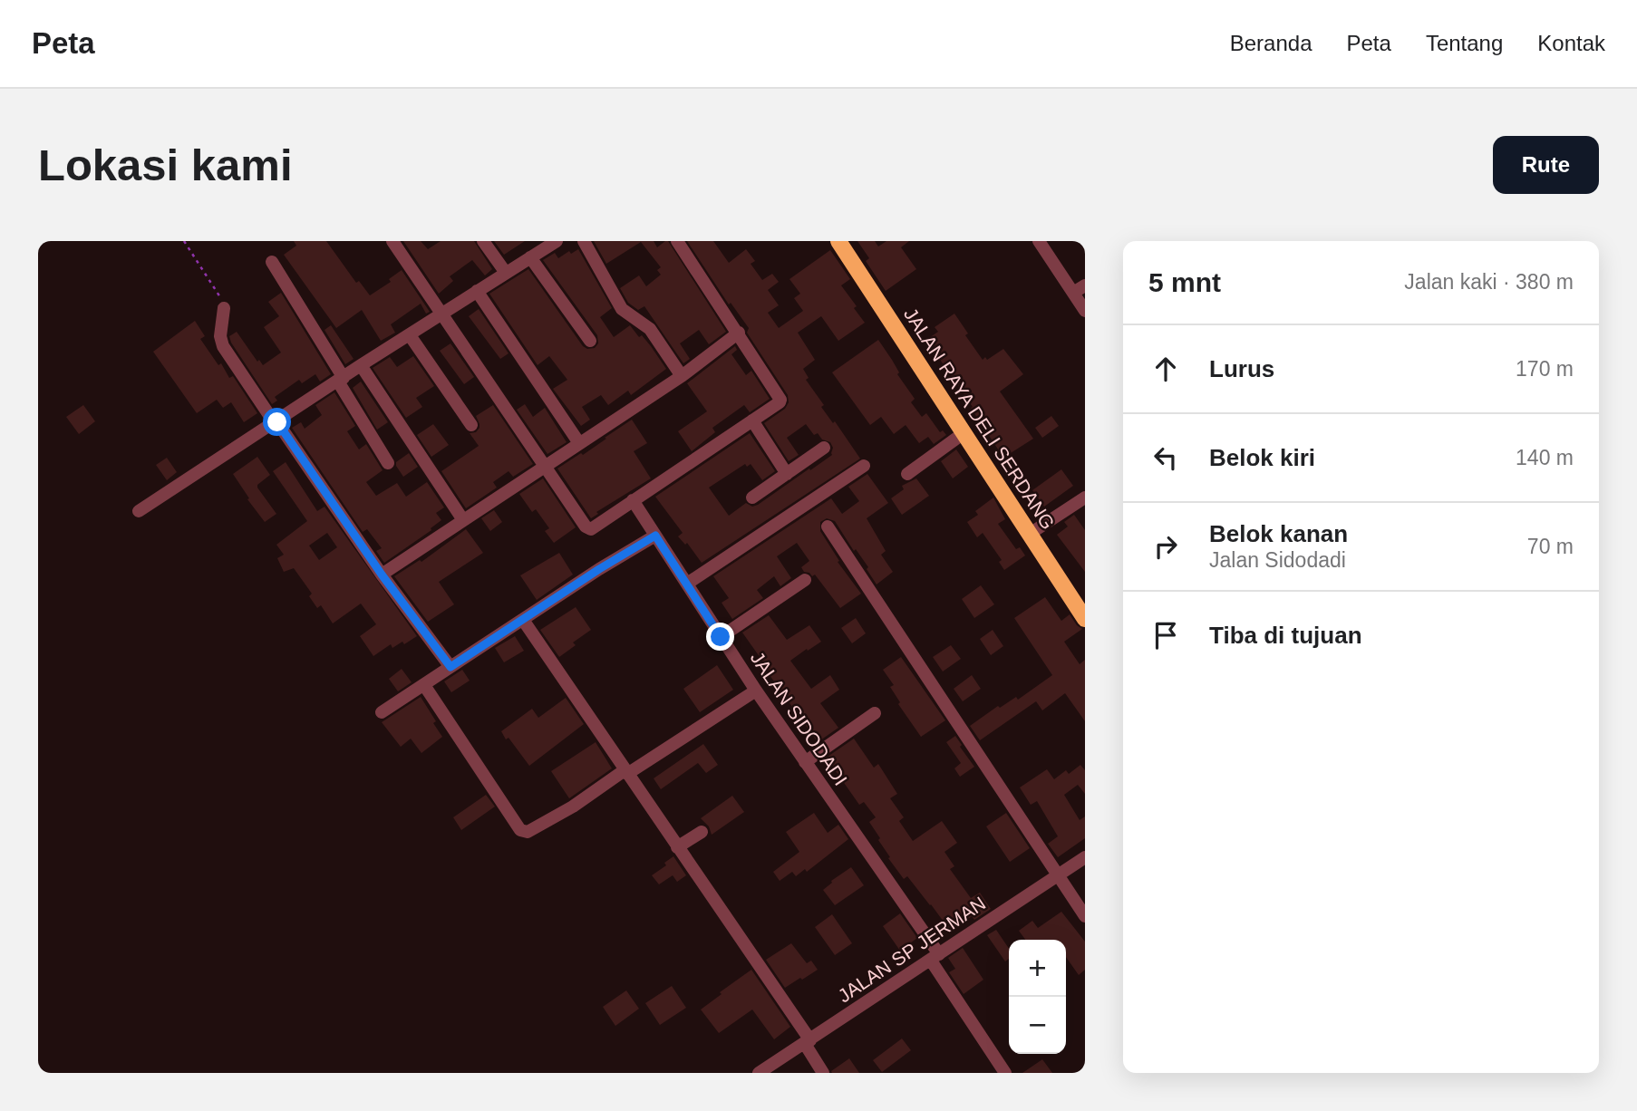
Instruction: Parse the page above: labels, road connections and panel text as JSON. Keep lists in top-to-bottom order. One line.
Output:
{"streets":{"main road":["JALAN RAYA DELI SERDANG"],"street":["JALAN SIDODADI","JALAN SP JERMAN"]},"crossings":[["JALAN SIDODADI","JALAN SP JERMAN"]],"page":{"header":"Peta","nav":["Beranda","Peta","Tentang","Kontak"],"buttons":"Rute","title":"Lokasi kami","heading":["5 mnt","Jalan kaki · 380 m"],"list":[["Lurus","170 m"],["Belok kiri","140 m"],["Belok kanan","Jalan Sidodadi","70 m"],"Tiba di tujuan"],"map_buttons":["+","−"]}}
